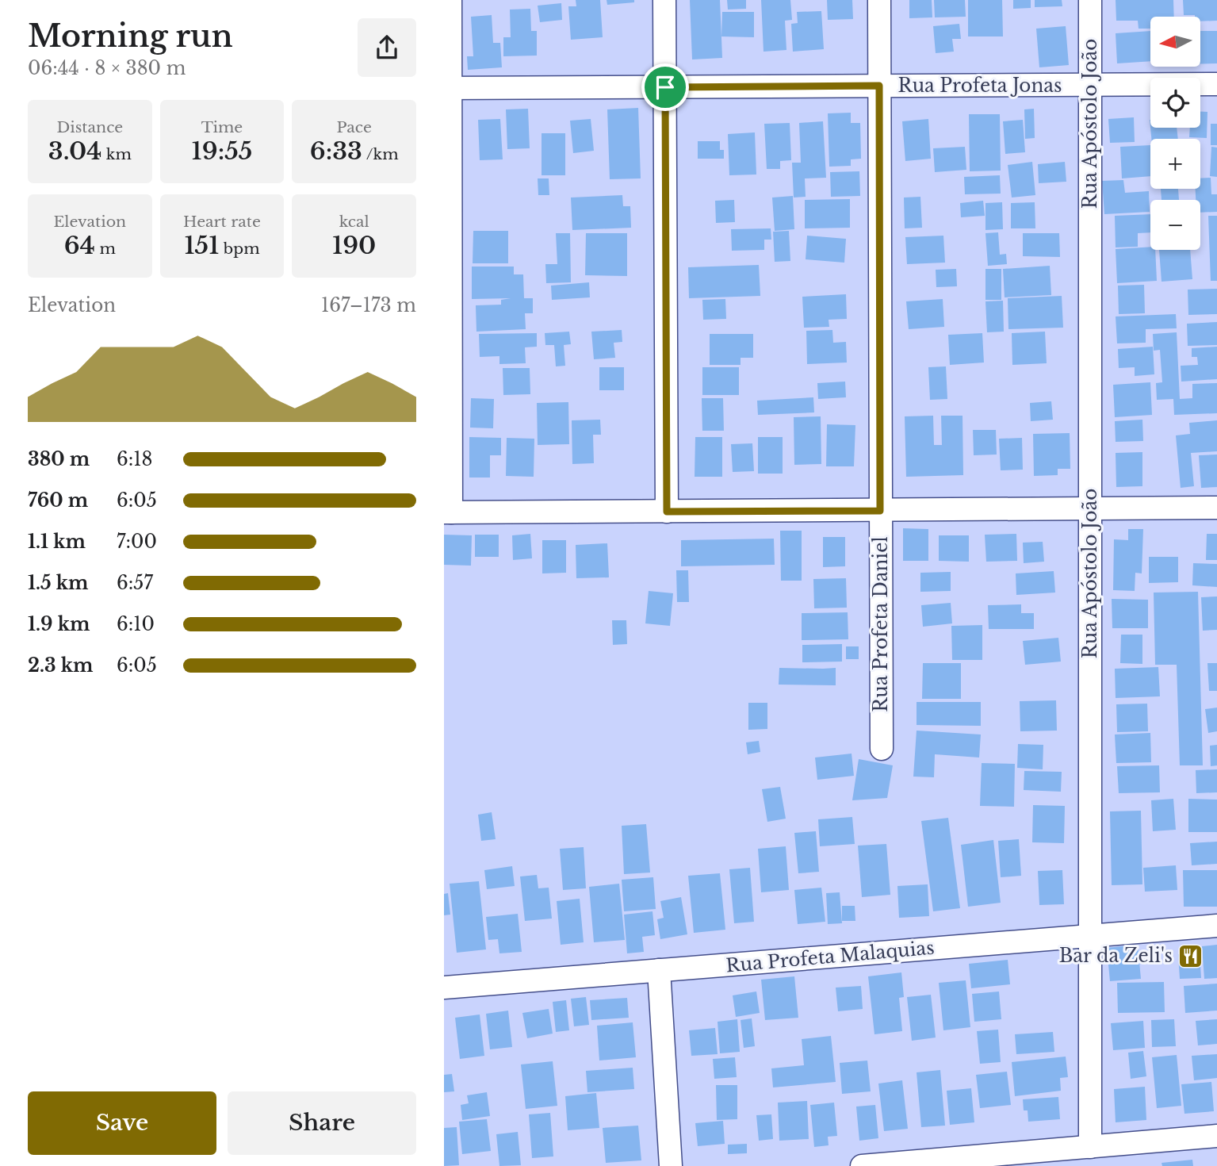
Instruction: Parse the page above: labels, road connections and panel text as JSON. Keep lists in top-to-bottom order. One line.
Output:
{"streets":{"street":["Rua Profeta Jonas","Rua Apóstolo João","Rua Profeta Daniel","Rua Profeta Malaquias"]},"crossings":[["Rua Profeta Jonas","Rua Apóstolo João"],["Rua Profeta Jonas","Rua Profeta Daniel"],["Rua Apóstolo João","Rua Profeta Malaquias"]],"places":{"restaurant":["Bar da Zeli's"]},"north":"left","page":{"heading":["Morning run","06:44 · 8 × 380 m"],"map_buttons":["+","−"],"stats":[["Distance","3.04 km"],["Time","19:55"],["Pace","6:33 /km"],["Elevation","64 m"],["Heart rate","151 bpm"],["kcal","190"]],"chart":["Elevation","167–173 m"],"list":[{"name":"380 m","note":"6:18"},{"name":"760 m","note":"6:05"},{"name":"1.1 km","note":"7:00"},{"name":"1.5 km","note":"6:57"},{"name":"1.9 km","note":"6:10"},{"name":"2.3 km","note":"6:05"}],"buttons":["Save","Share"]}}
